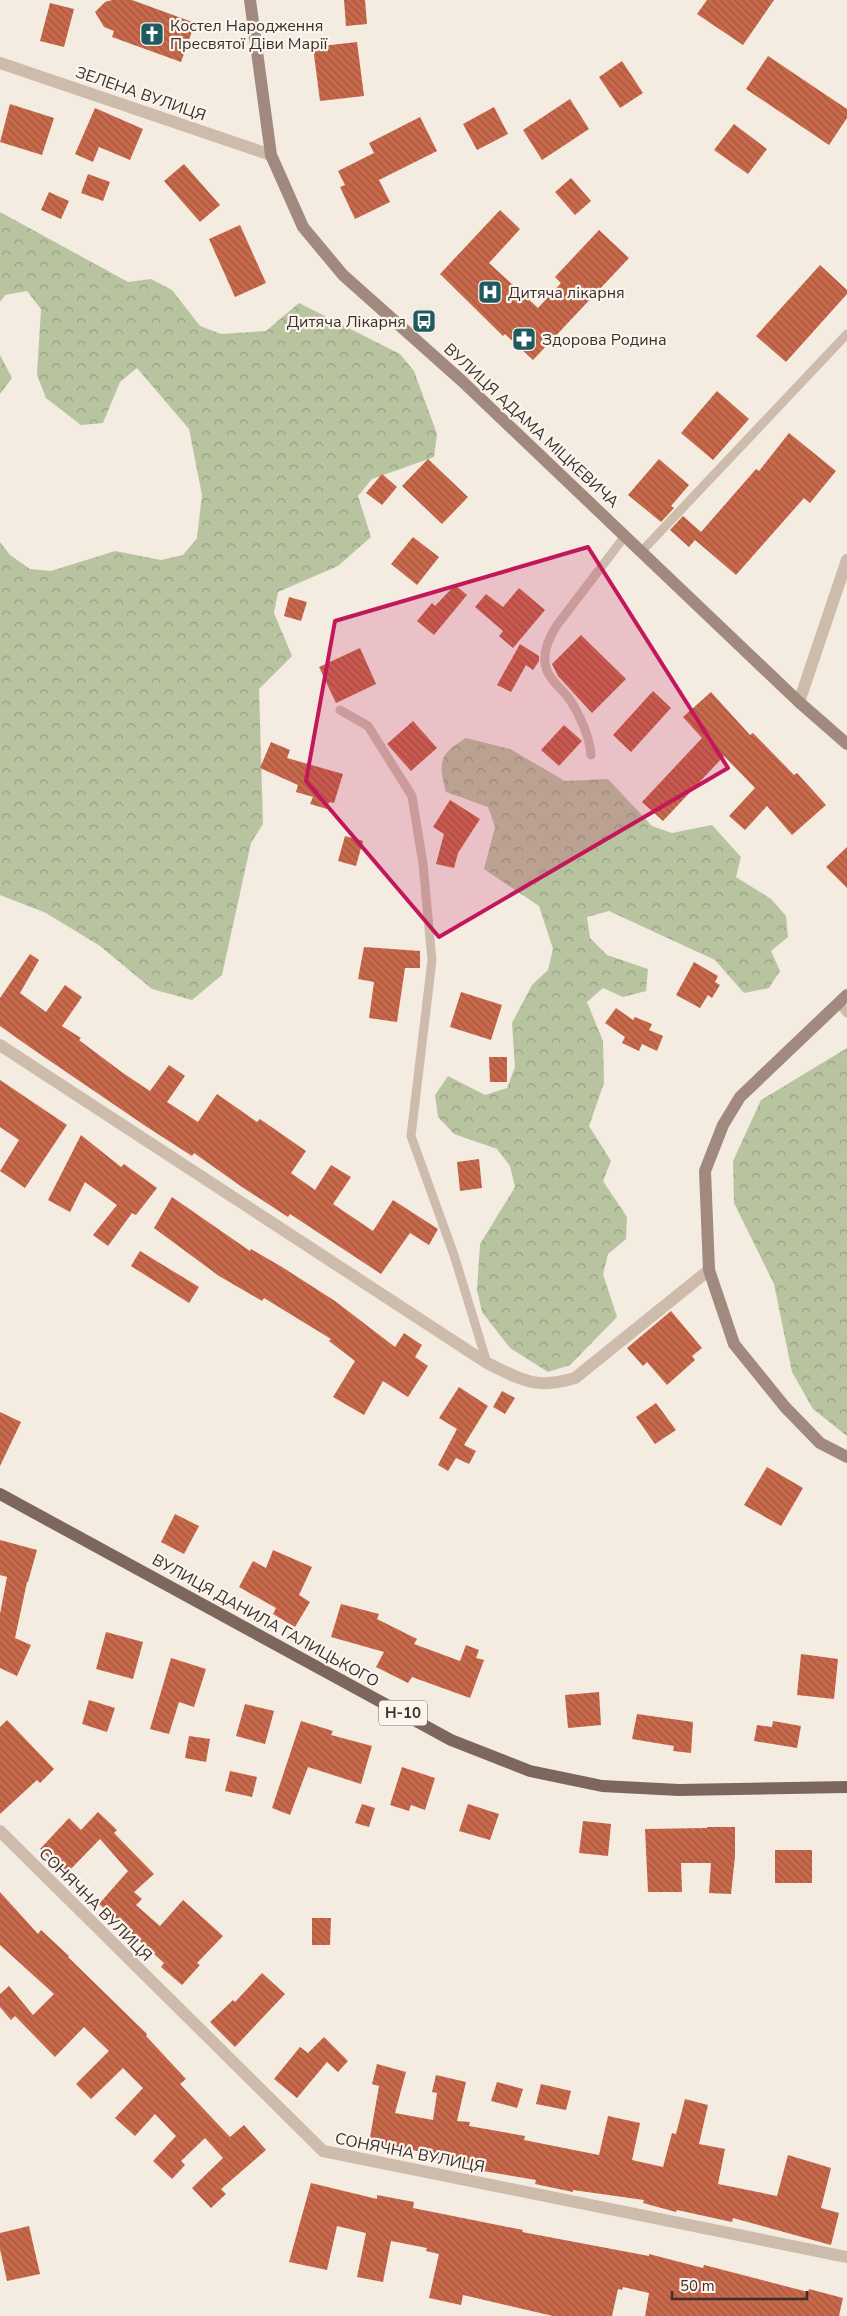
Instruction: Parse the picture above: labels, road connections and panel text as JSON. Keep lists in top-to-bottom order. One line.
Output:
{"streets":{"main road":["ВУЛИЦЯ ДАНИЛА ГАЛИЦЬКОГО","Н-10"],"street":["ЗЕЛЕНА ВУЛИЦЯ","ВУЛИЦЯ АДАМА МІЦКЕВИЧА","СОНЯЧНА ВУЛИЦЯ"]},"crossings":[["ЗЕЛЕНА ВУЛИЦЯ","ВУЛИЦЯ АДАМА МІЦКЕВИЧА"]],"places":{"church":["Костел Народження Пресвятої Діви Марії"],"hospital":["Дитяча лікарня"],"bus stop":["Дитяча Лікарня"],"pharmacy":["Здорова Родина"]},"scale_bar":"50 m"}
